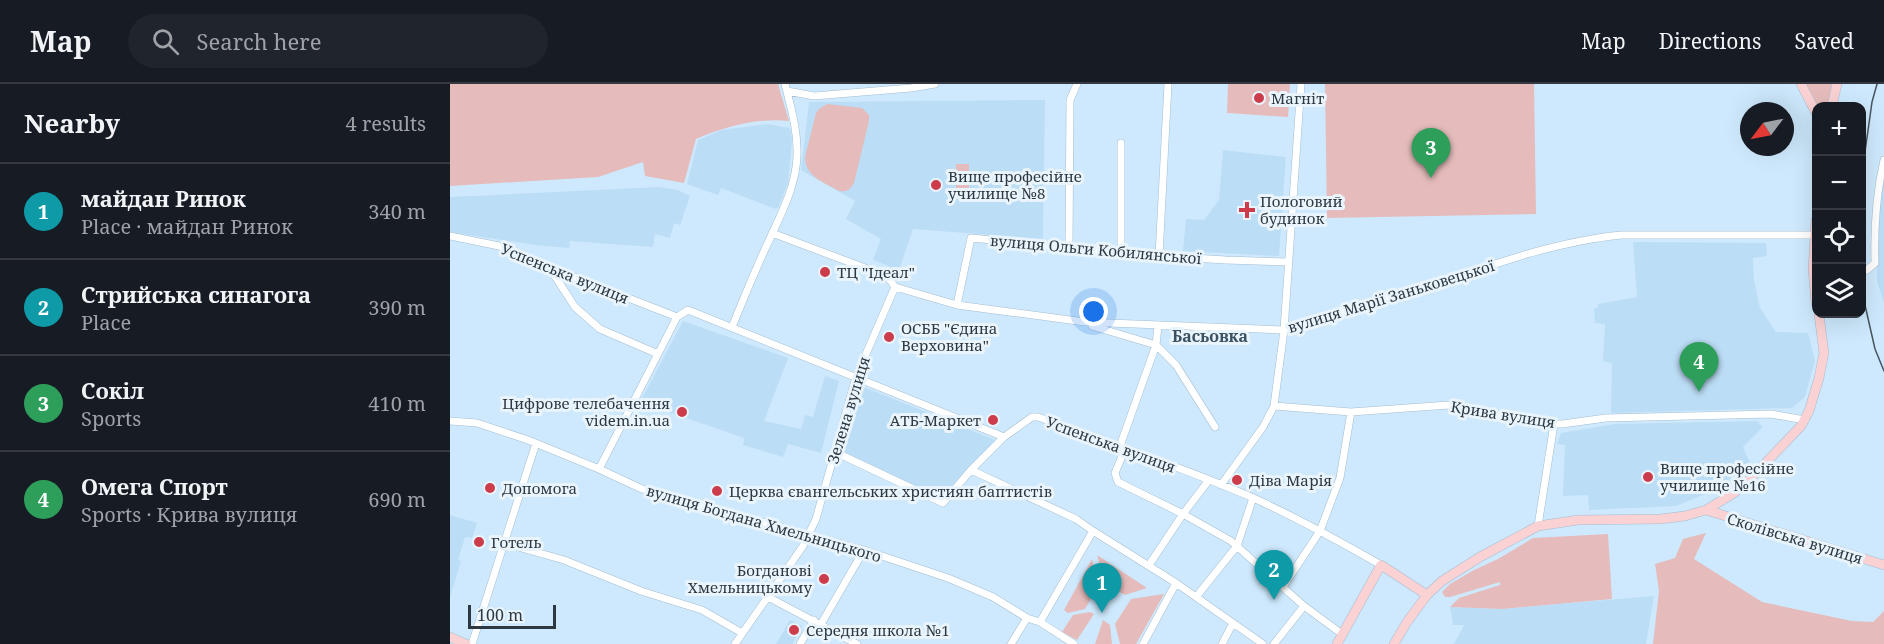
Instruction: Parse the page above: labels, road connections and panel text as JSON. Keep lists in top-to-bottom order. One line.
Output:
{"streets":{"main road":["Успенська вулиця","Сколівська вулиця"],"street":["вулиця Ольги Кобилянської","вулиця Марії Заньковецької","Зелена вулиця","Крива вулиця","вулиця Богдана Хмельницького"]},"crossings":[["вулиця Ольги Кобилянської","вулиця Марії Заньковецької"],["Успенська вулиця","Зелена вулиця"],["вулиця Марії Заньковецької","Зелена вулиця"],["Зелена вулиця","вулиця Богдана Хмельницького"]],"districts":["Басьовка"],"places":{"other":["Магніт","Вище професійне училище №8","ТЦ \"Ідеал\"","ОСББ \"Єдина Верховина\"","Цифрове телебачення videm.in.ua","АТБ-Маркет","Вище професійне училище №16","Діва Марія","Допомога","Церква євангельських християн баптистів","Готель","Богданові Хмельницькому","Середня школа №1"],"health":["Пологовий будинок"]},"scale_bar":"100 m","north":"bottom left","page":{"header":"Map","search":"Search here","nav":["Map","Directions","Saved"],"heading":["Nearby","4 results"],"map_buttons":["+","−"],"pins":["3","4","2","1"],"list":[{"mark":"1","name":"майдан Ринок","note":"Place · майдан Ринок","value":"340 m"},{"mark":"2","name":"Стрийська синагога","note":"Place","value":"390 m"},{"mark":"3","name":"Сокіл","note":"Sports","value":"410 m"},{"mark":"4","name":"Омега Спорт","note":"Sports · Крива вулиця","value":"690 m"}],"scale":"100 m"}}
